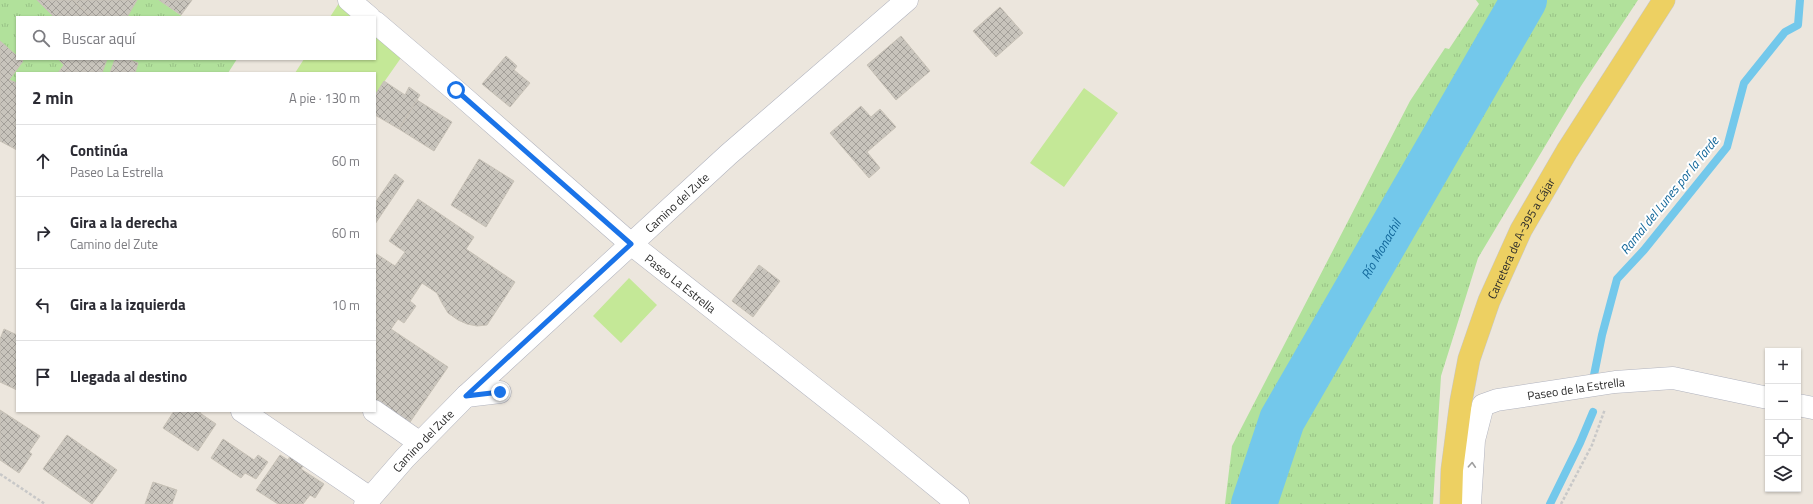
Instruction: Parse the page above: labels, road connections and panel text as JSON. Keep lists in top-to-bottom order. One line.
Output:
{"streets":{"main road":["Carretera de A-395 a Cájar"],"street":["Camino del Zute","Paseo La Estrella","Paseo de la Estrella"]},"crossings":[["Camino del Zute","Paseo La Estrella"]],"one_way":["Paseo de la Estrella"],"water":["Ramal del Lunes por la Tarde","Río Monachil"],"page":{"search":"Buscar aquí","heading":["2 min","A pie · 130 m"],"list":[["Continúa","Paseo La Estrella","60 m"],["Gira a la derecha","Camino del Zute","60 m"],["Gira a la izquierda","10 m"],"Llegada al destino"],"map_buttons":["+","−"]}}
